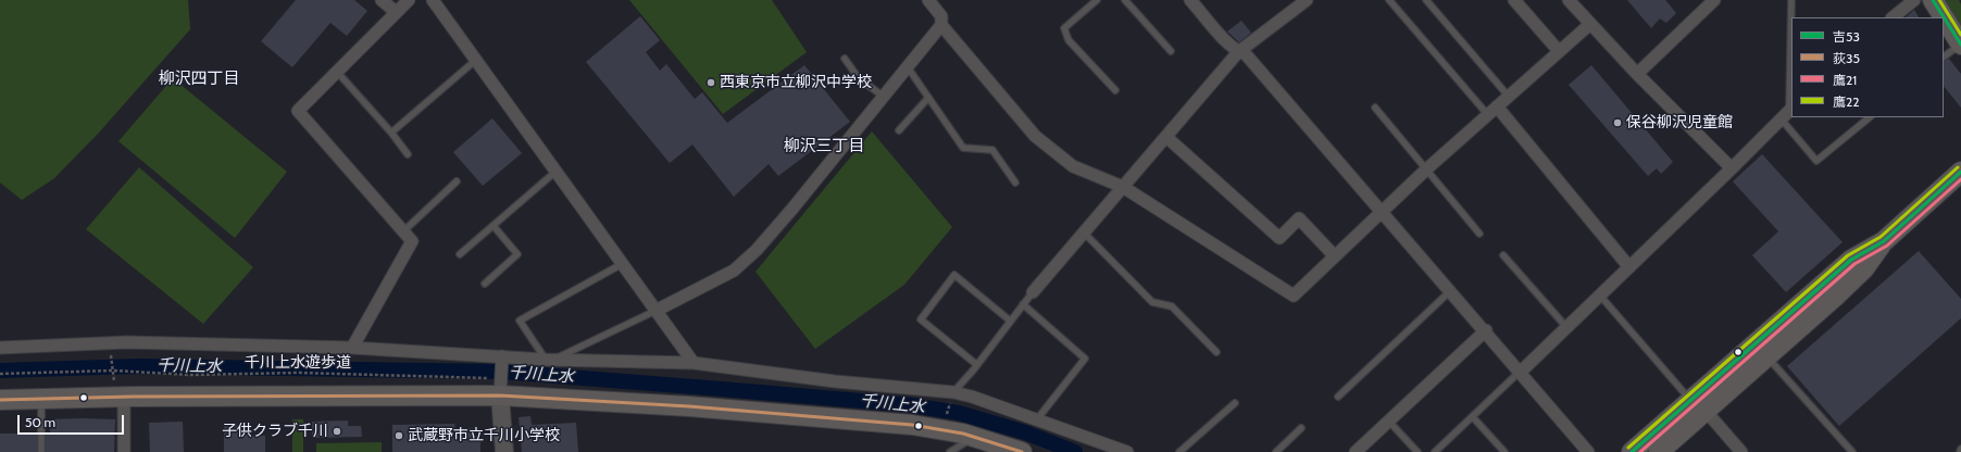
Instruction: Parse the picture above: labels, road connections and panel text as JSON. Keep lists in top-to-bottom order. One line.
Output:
{"streets":{"path":["千川上水遊歩道"]},"districts":["柳沢四丁目","柳沢三丁目"],"water":["千川上水"],"places":["西東京市立柳沢中学校","保谷柳沢児童館","子供クラブ千川","武蔵野市立千川小学校"],"lines":["transit line 吉53","transit line 鷹22","transit line 鷹21","transit line 荻35"],"legend":["吉53","荻35","鷹21","鷹22"],"scale_bar":"50 m"}
